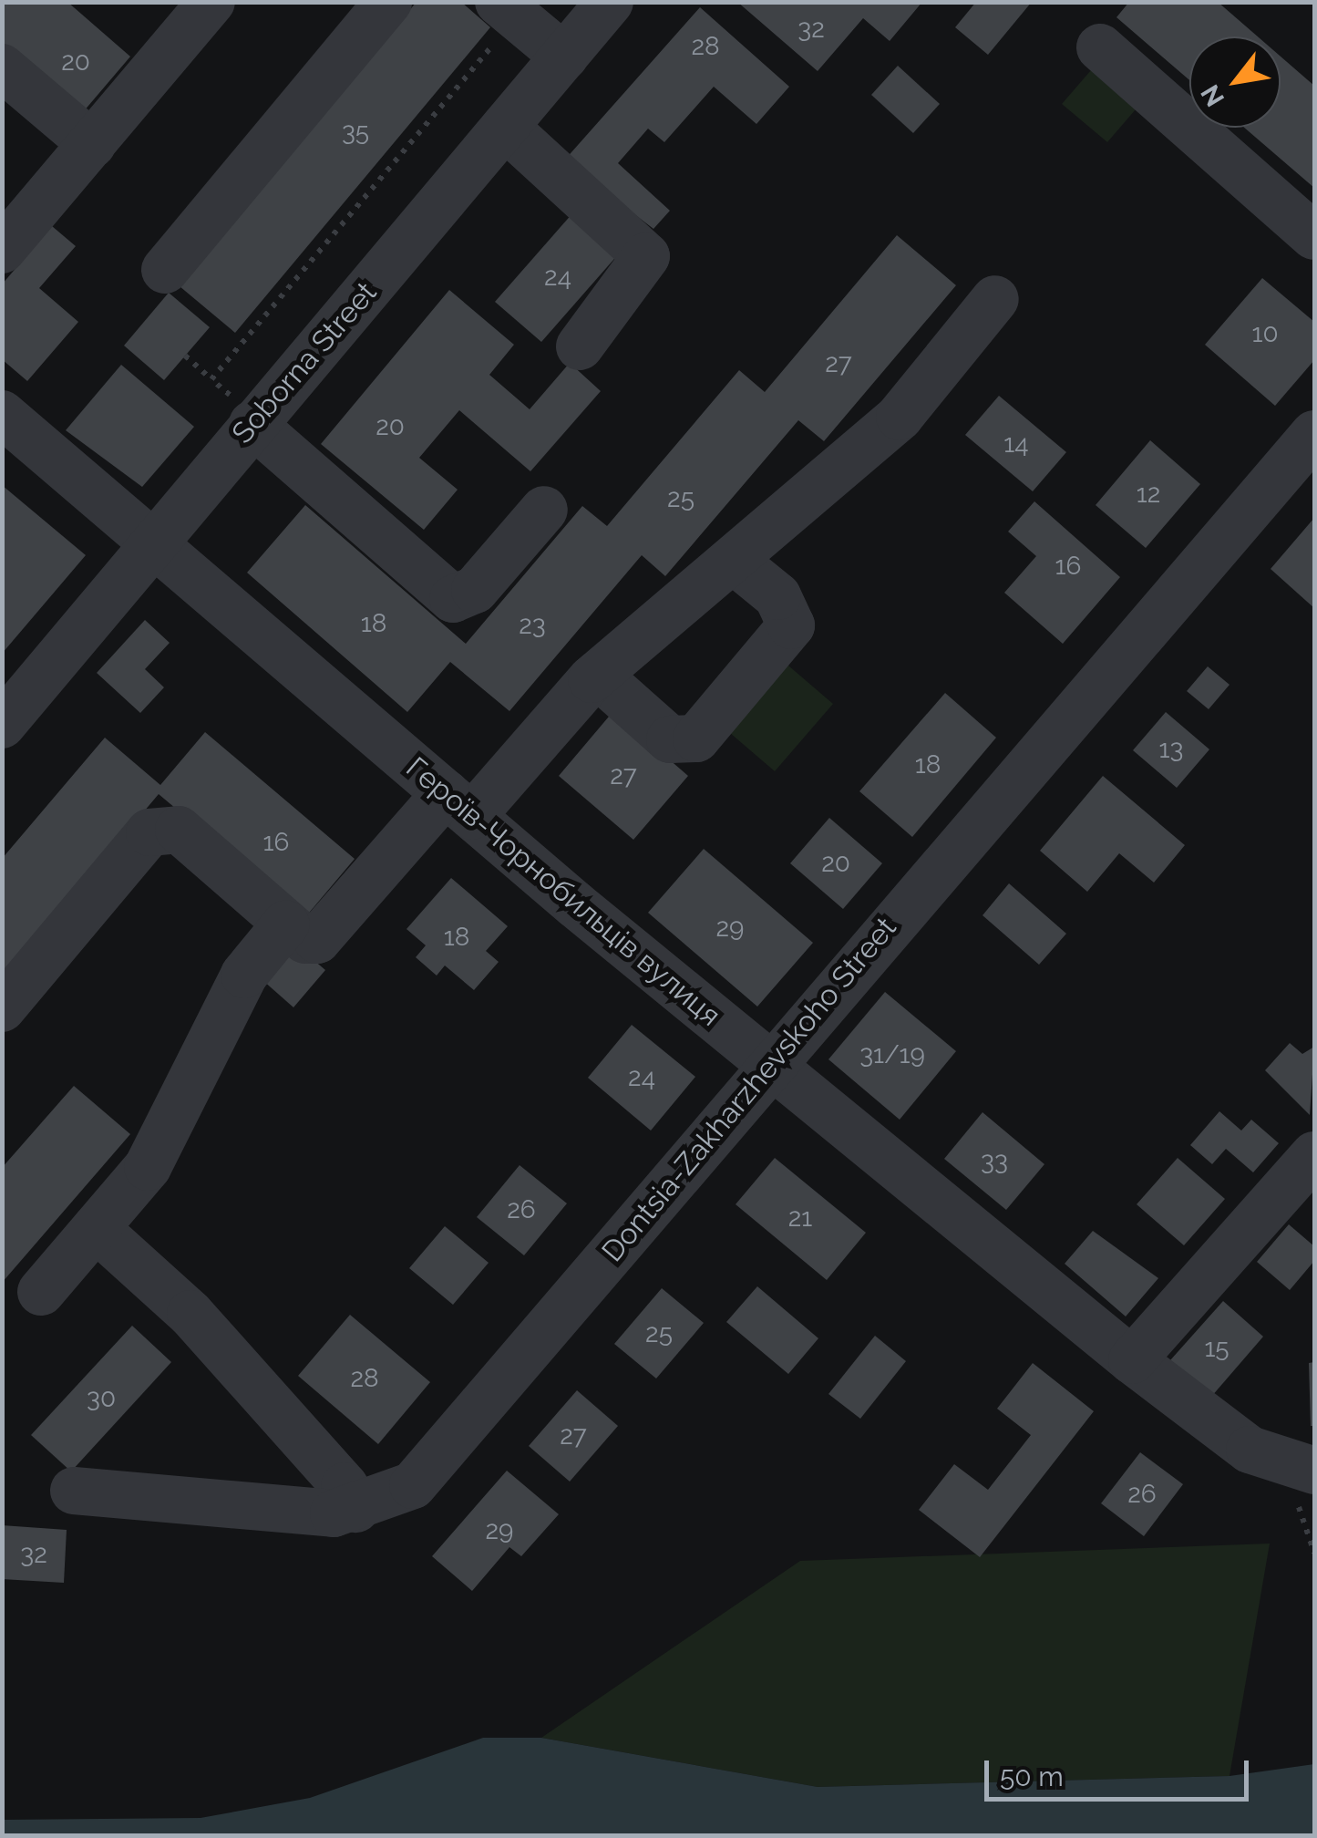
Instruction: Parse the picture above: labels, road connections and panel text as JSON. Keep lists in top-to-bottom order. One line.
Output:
{"streets":{"street":["Soborna Street","Героїв-Чорнобильців вулиця","Dontsia-Zakharzhevskoho Street"]},"crossings":[["Soborna Street","Героїв-Чорнобильців вулиця"],["Героїв-Чорнобильців вулиця","Dontsia-Zakharzhevskoho Street"]],"house_numbers":["32","28","20","35","24","10","27","20","14","12","25","16","18","23","13","18","27","16","20","29","18","31/19","24","33","26","21","25","15","28","30","27","26","29","32"],"scale_bar":"50 m","north":"bottom left"}
